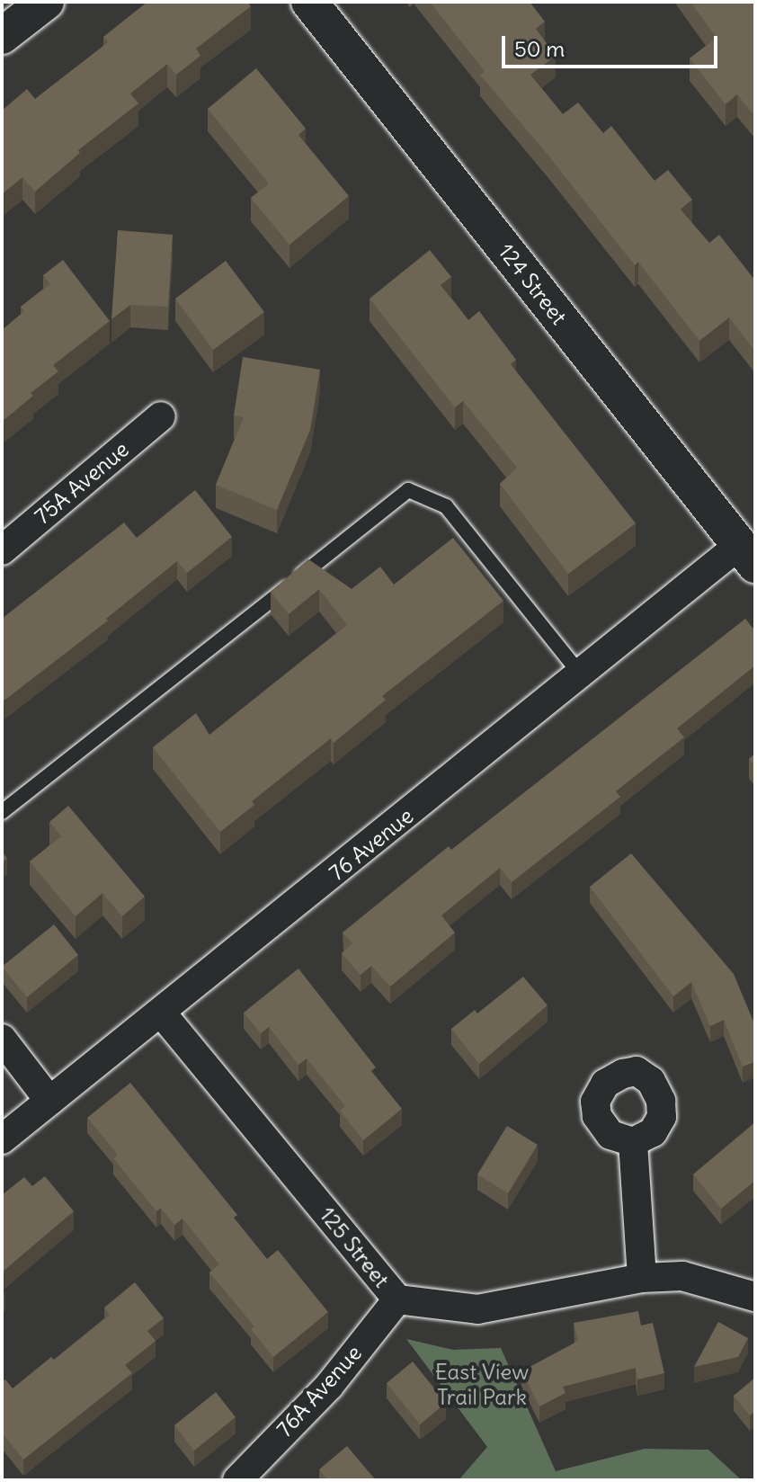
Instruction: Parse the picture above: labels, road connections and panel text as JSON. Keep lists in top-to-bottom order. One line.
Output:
{"streets":{"street":["124 Street","75A Avenue","76 Avenue","125 Street","76A Avenue"]},"crossings":[["124 Street","76 Avenue"],["76 Avenue","125 Street"],["125 Street","76A Avenue"]],"parks":["East View Trail Park"],"scale_bar":"50 m"}
